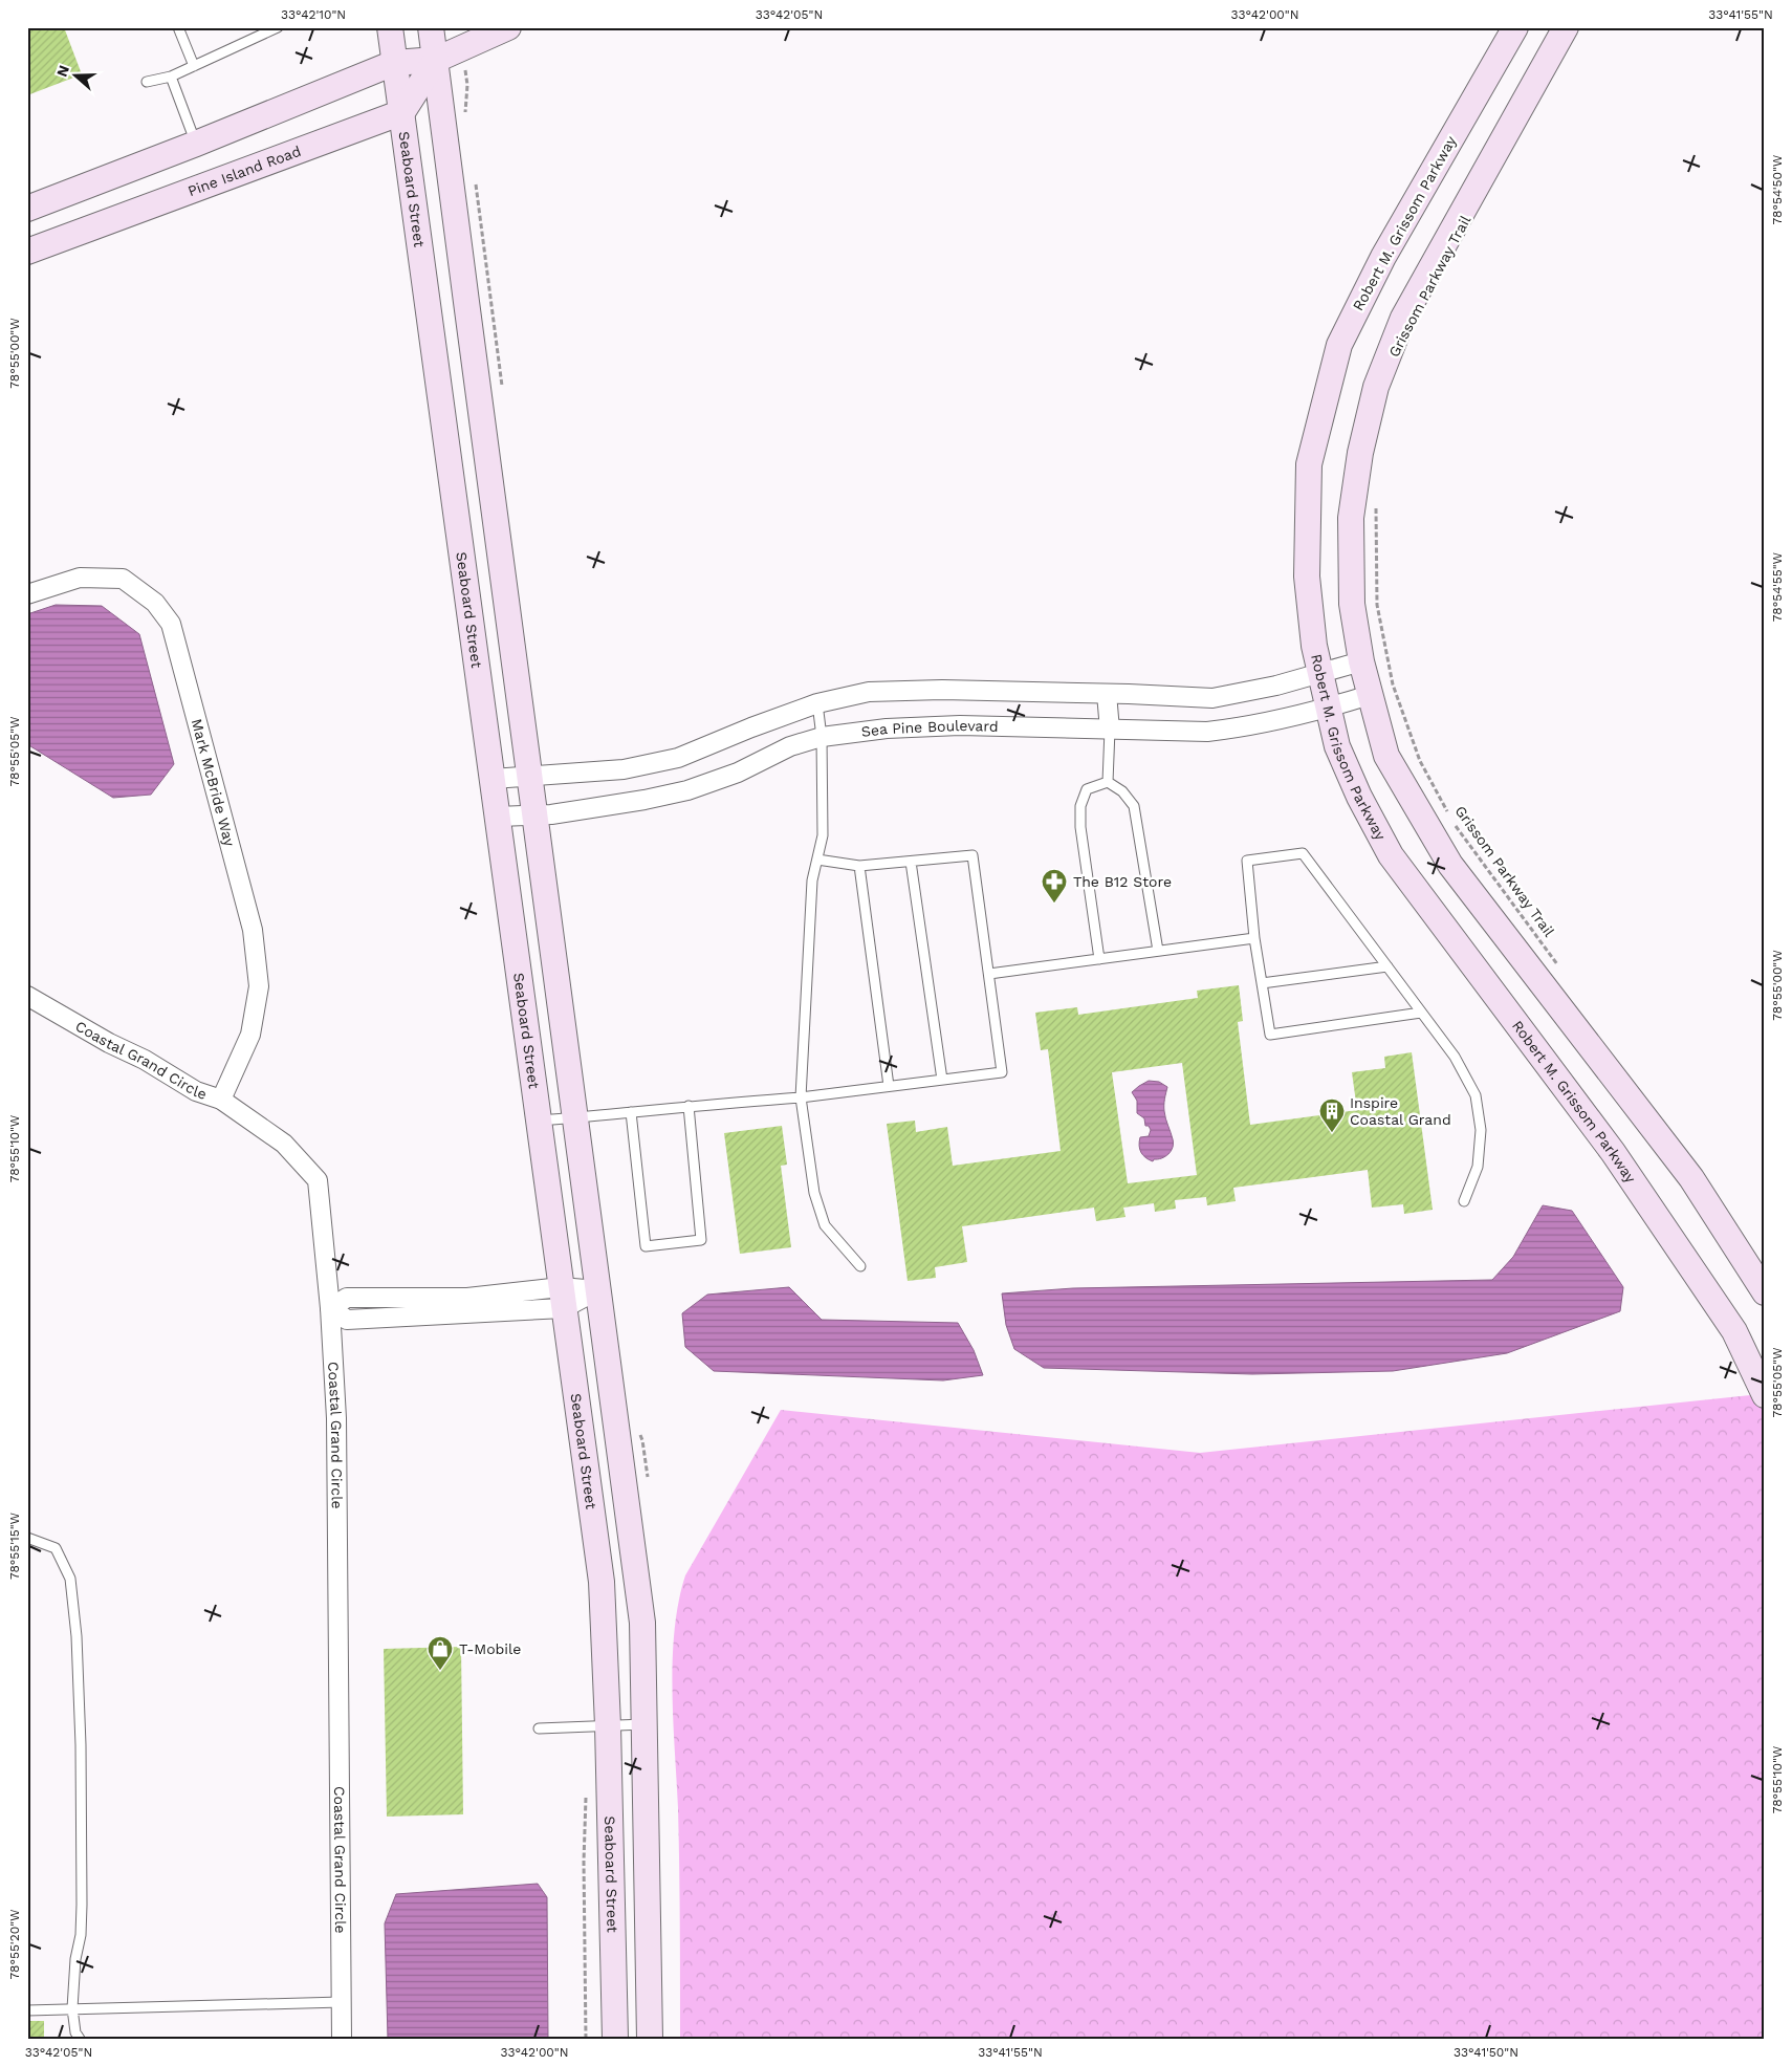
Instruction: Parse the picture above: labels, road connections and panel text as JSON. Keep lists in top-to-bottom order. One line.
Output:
{"streets":{"street":["Pine Island Road","Seaboard Street","Robert M. Grissom Parkway","Sea Pine Boulevard","Mark McBride Way","Coastal Grand Circle"],"path":["Grissom Parkway Trail"]},"crossings":[["Pine Island Road","Seaboard Street"],["Seaboard Street","Sea Pine Boulevard"],["Robert M. Grissom Parkway","Sea Pine Boulevard"],["Mark McBride Way","Coastal Grand Circle"]],"places":{"pharmacy":["The B12 Store"],"building":["Inspire Coastal Grand"],"shop":["T-Mobile"]},"north":"left","coordinates":["33°42'10\"N","33°42'05\"N","33°42'00\"N","33°41'55\"N","78°54'50\"W","78°55'00\"W","78°54'55\"W","78°55'05\"W","78°55'10\"W","78°55'15\"W","78°55'20\"W","33°41'50\"N"]}
